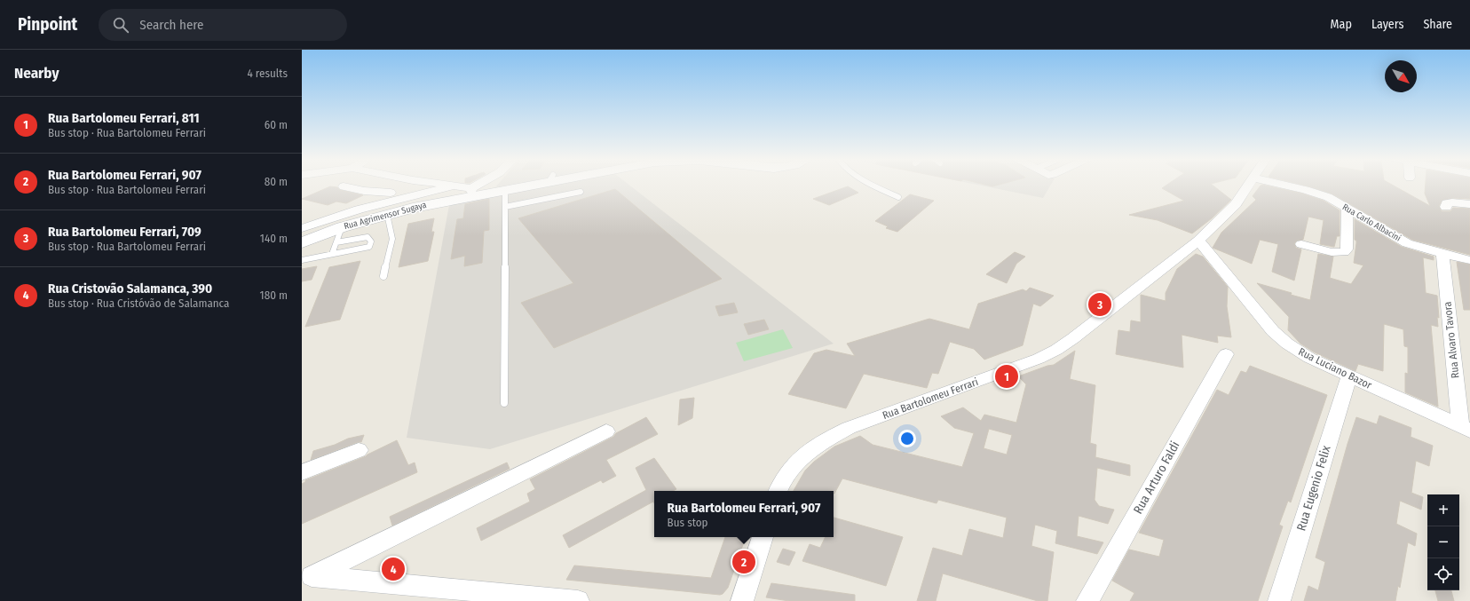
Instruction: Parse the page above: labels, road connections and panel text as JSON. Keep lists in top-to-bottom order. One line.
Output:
{"streets":{"main road":["Rua Agrimensor Sugaya"],"street":["Rua Carlo Albacini","Rua Alvaro Tavora","Rua Luciano Bazor","Rua Bartolomeu Ferrari","Rua Arturo Faldi","Rua Eugenio Felix"]},"crossings":[["Rua Carlo Albacini","Rua Alvaro Tavora"],["Rua Alvaro Tavora","Rua Luciano Bazor"],["Rua Luciano Bazor","Rua Bartolomeu Ferrari"],["Rua Luciano Bazor","Rua Eugenio Felix"]],"north":"bottom right","page":{"header":"Pinpoint","search":"Search here","nav":["Map","Layers","Share"],"heading":["Nearby","4 results"],"list":[{"mark":"1","name":"Rua Bartolomeu Ferrari, 811","note":"Bus stop · Rua Bartolomeu Ferrari","value":"60 m"},{"mark":"2","name":"Rua Bartolomeu Ferrari, 907","note":"Bus stop · Rua Bartolomeu Ferrari","value":"80 m"},{"mark":"3","name":"Rua Bartolomeu Ferrari, 709","note":"Bus stop · Rua Bartolomeu Ferrari","value":"140 m"},{"mark":"4","name":"Rua Cristovão Salamanca, 390","note":"Bus stop · Rua Cristóvão de Salamanca","value":"180 m"}],"pins":["3","1","2","4"],"popup":["Rua Bartolomeu Ferrari, 907","Bus stop"],"map_buttons":["+","−"]}}
